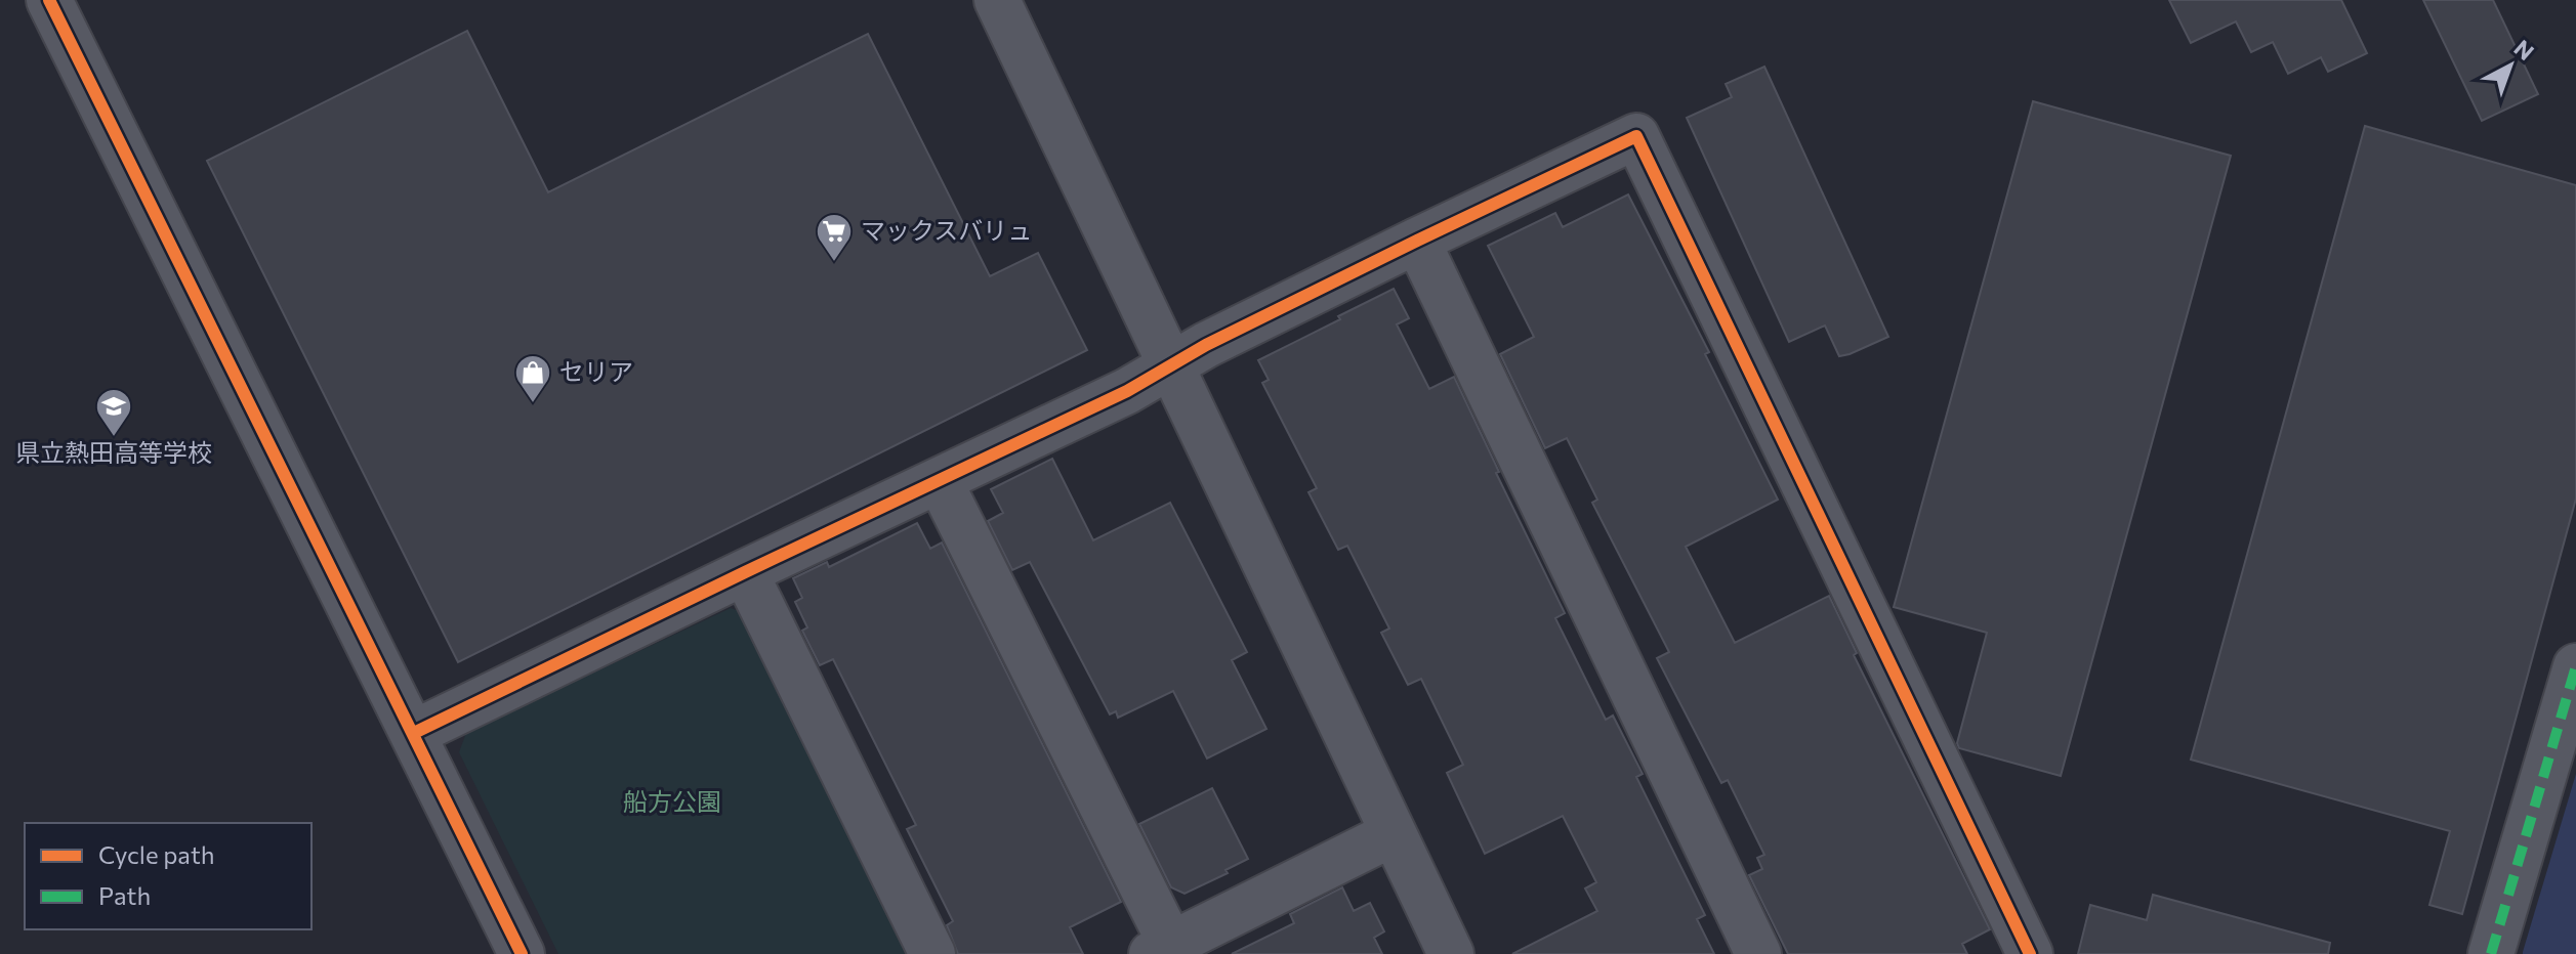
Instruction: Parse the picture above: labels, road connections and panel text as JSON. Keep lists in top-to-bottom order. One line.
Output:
{"parks":["船方公園"],"places":{"supermarket":["マックスバリュ"],"shop":["セリア"],"school or university":["県立熱田高等学校"]},"legend":["Cycle path","Path"],"north":"top right"}
